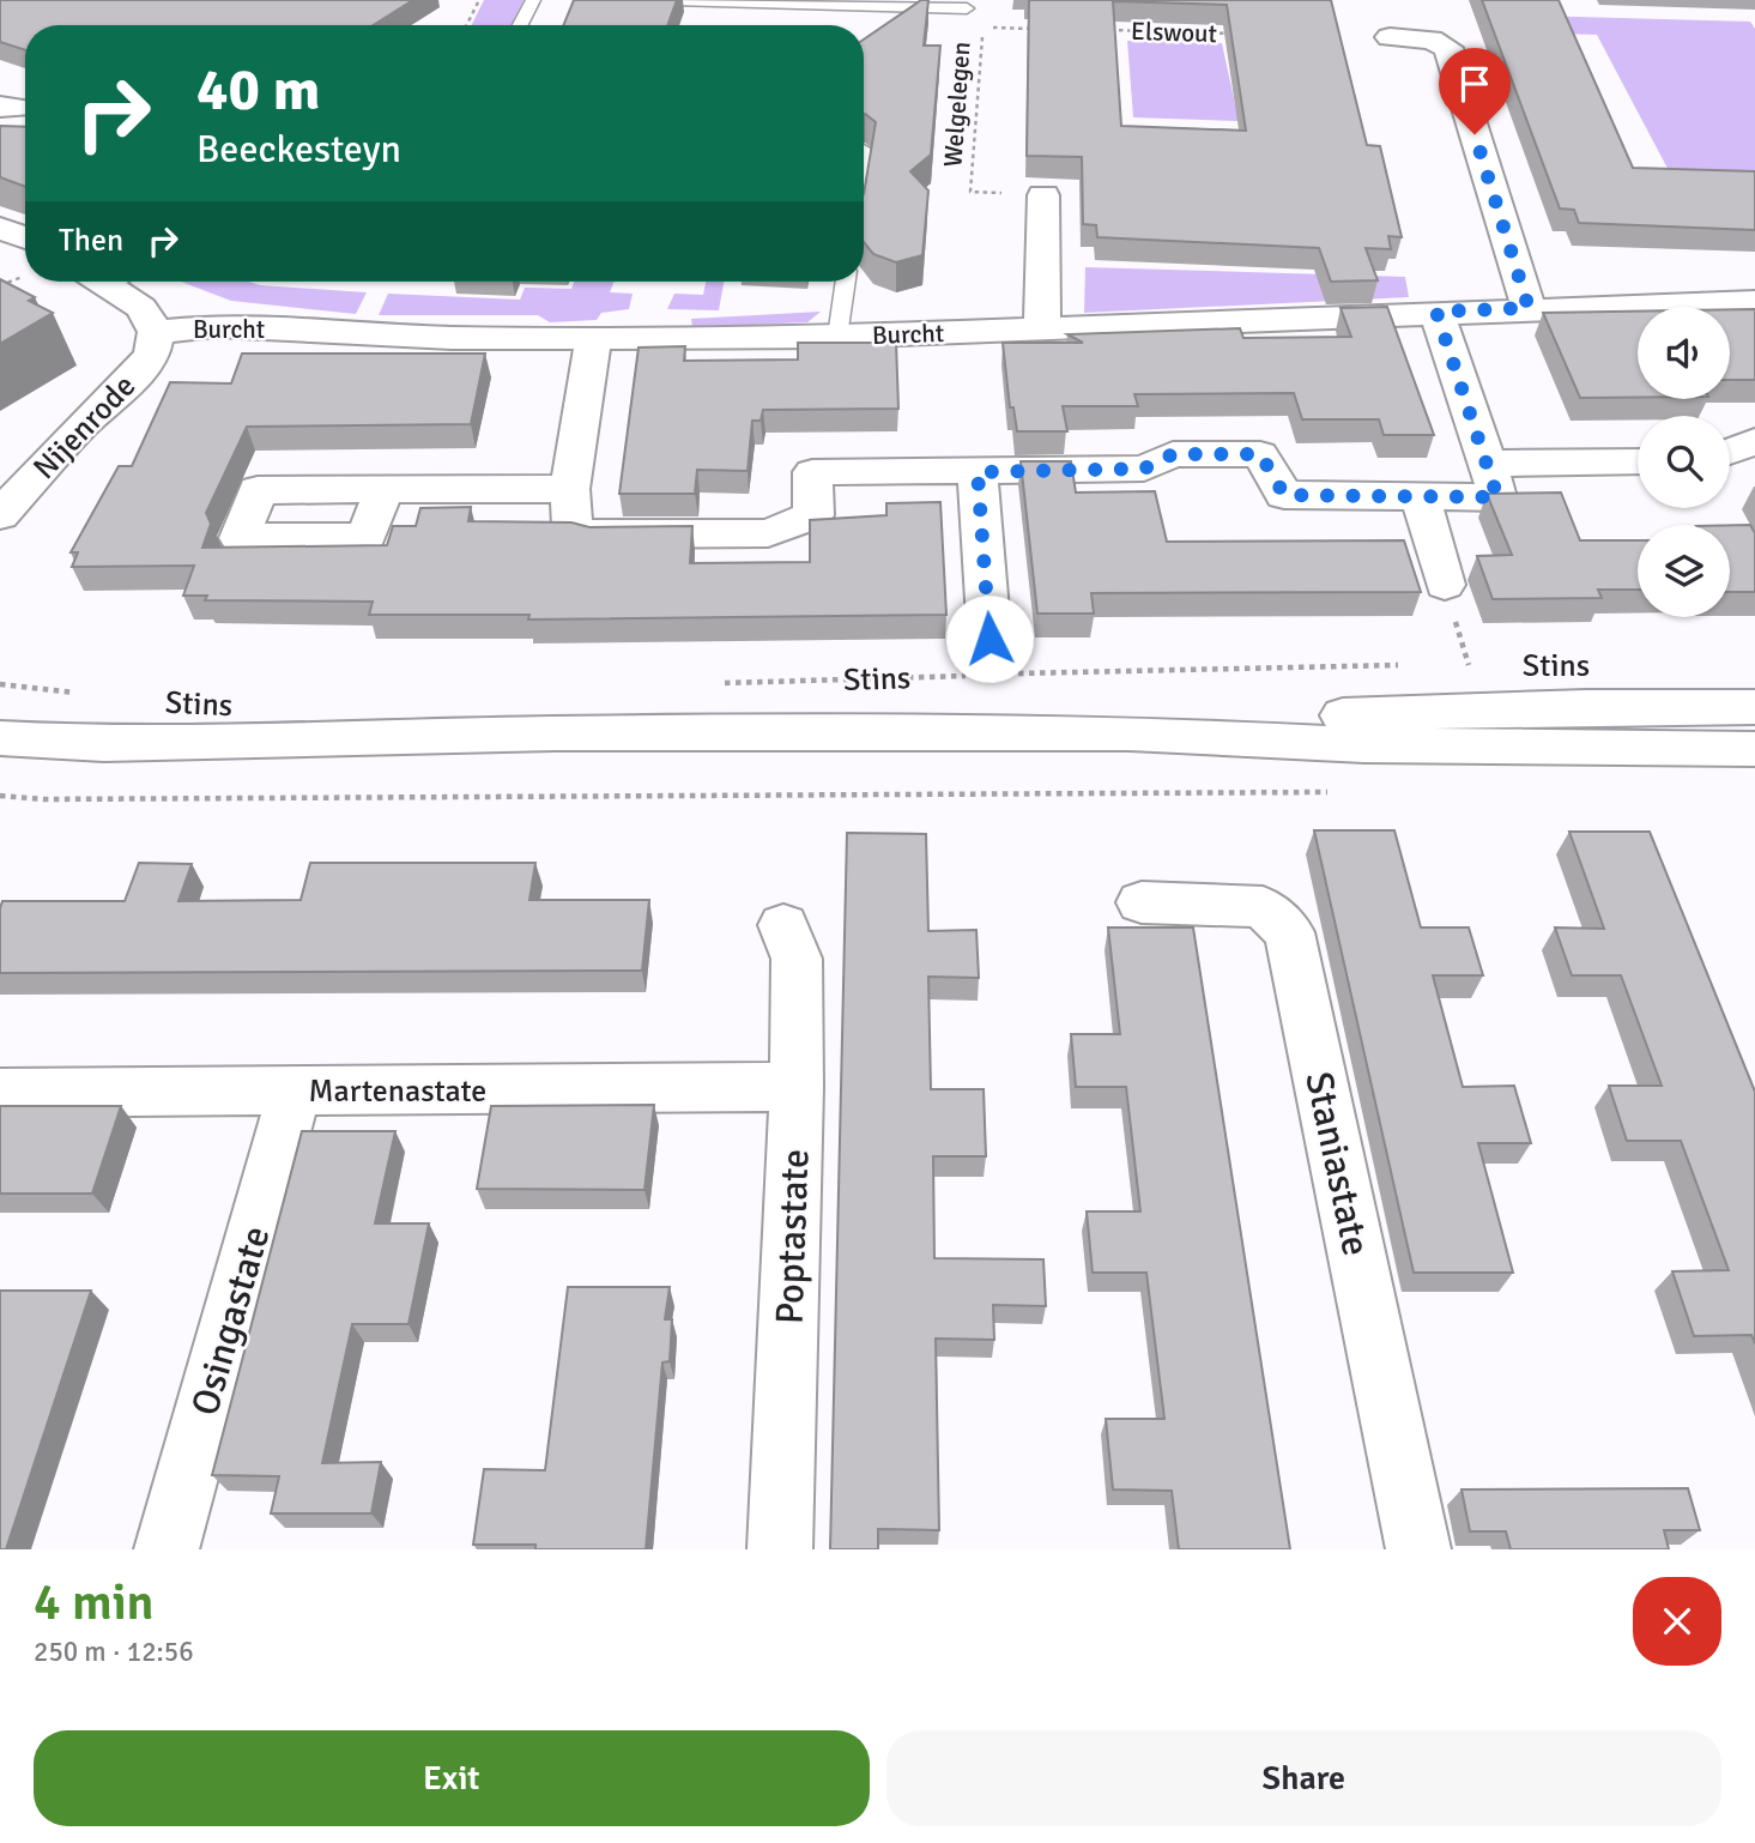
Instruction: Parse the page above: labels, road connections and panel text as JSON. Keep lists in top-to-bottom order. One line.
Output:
{"streets":{"street":["Burcht","Nijenrode","Stins","Martenastate","Staniastate","Poptastate","Osingastate"],"path":["Elswout","Welgelegen"]},"crossings":[["Burcht","Nijenrode"],["Martenastate","Poptastate"],["Martenastate","Osingastate"]],"page":{"turn":["40 m","Beeckesteyn"],"then":"Then","heading":["4 min","250 m · 12:56"],"buttons":["Exit","Share"]}}
